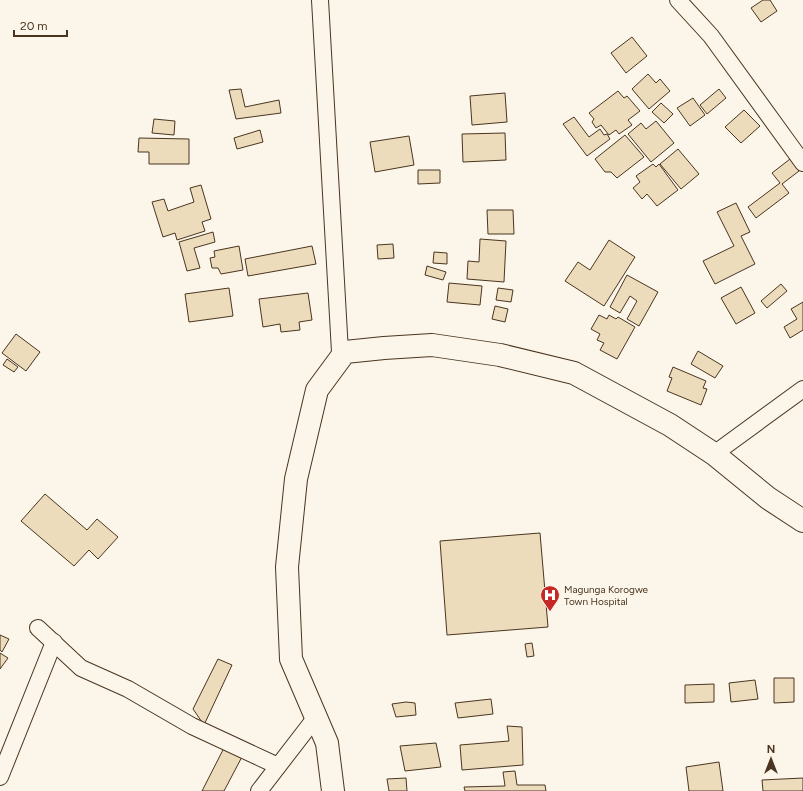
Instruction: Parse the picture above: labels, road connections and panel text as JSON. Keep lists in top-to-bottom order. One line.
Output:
{"places":{"hospital":["Magunga Korogwe Town Hospital"]},"scale_bar":"20 m","north":"top"}
